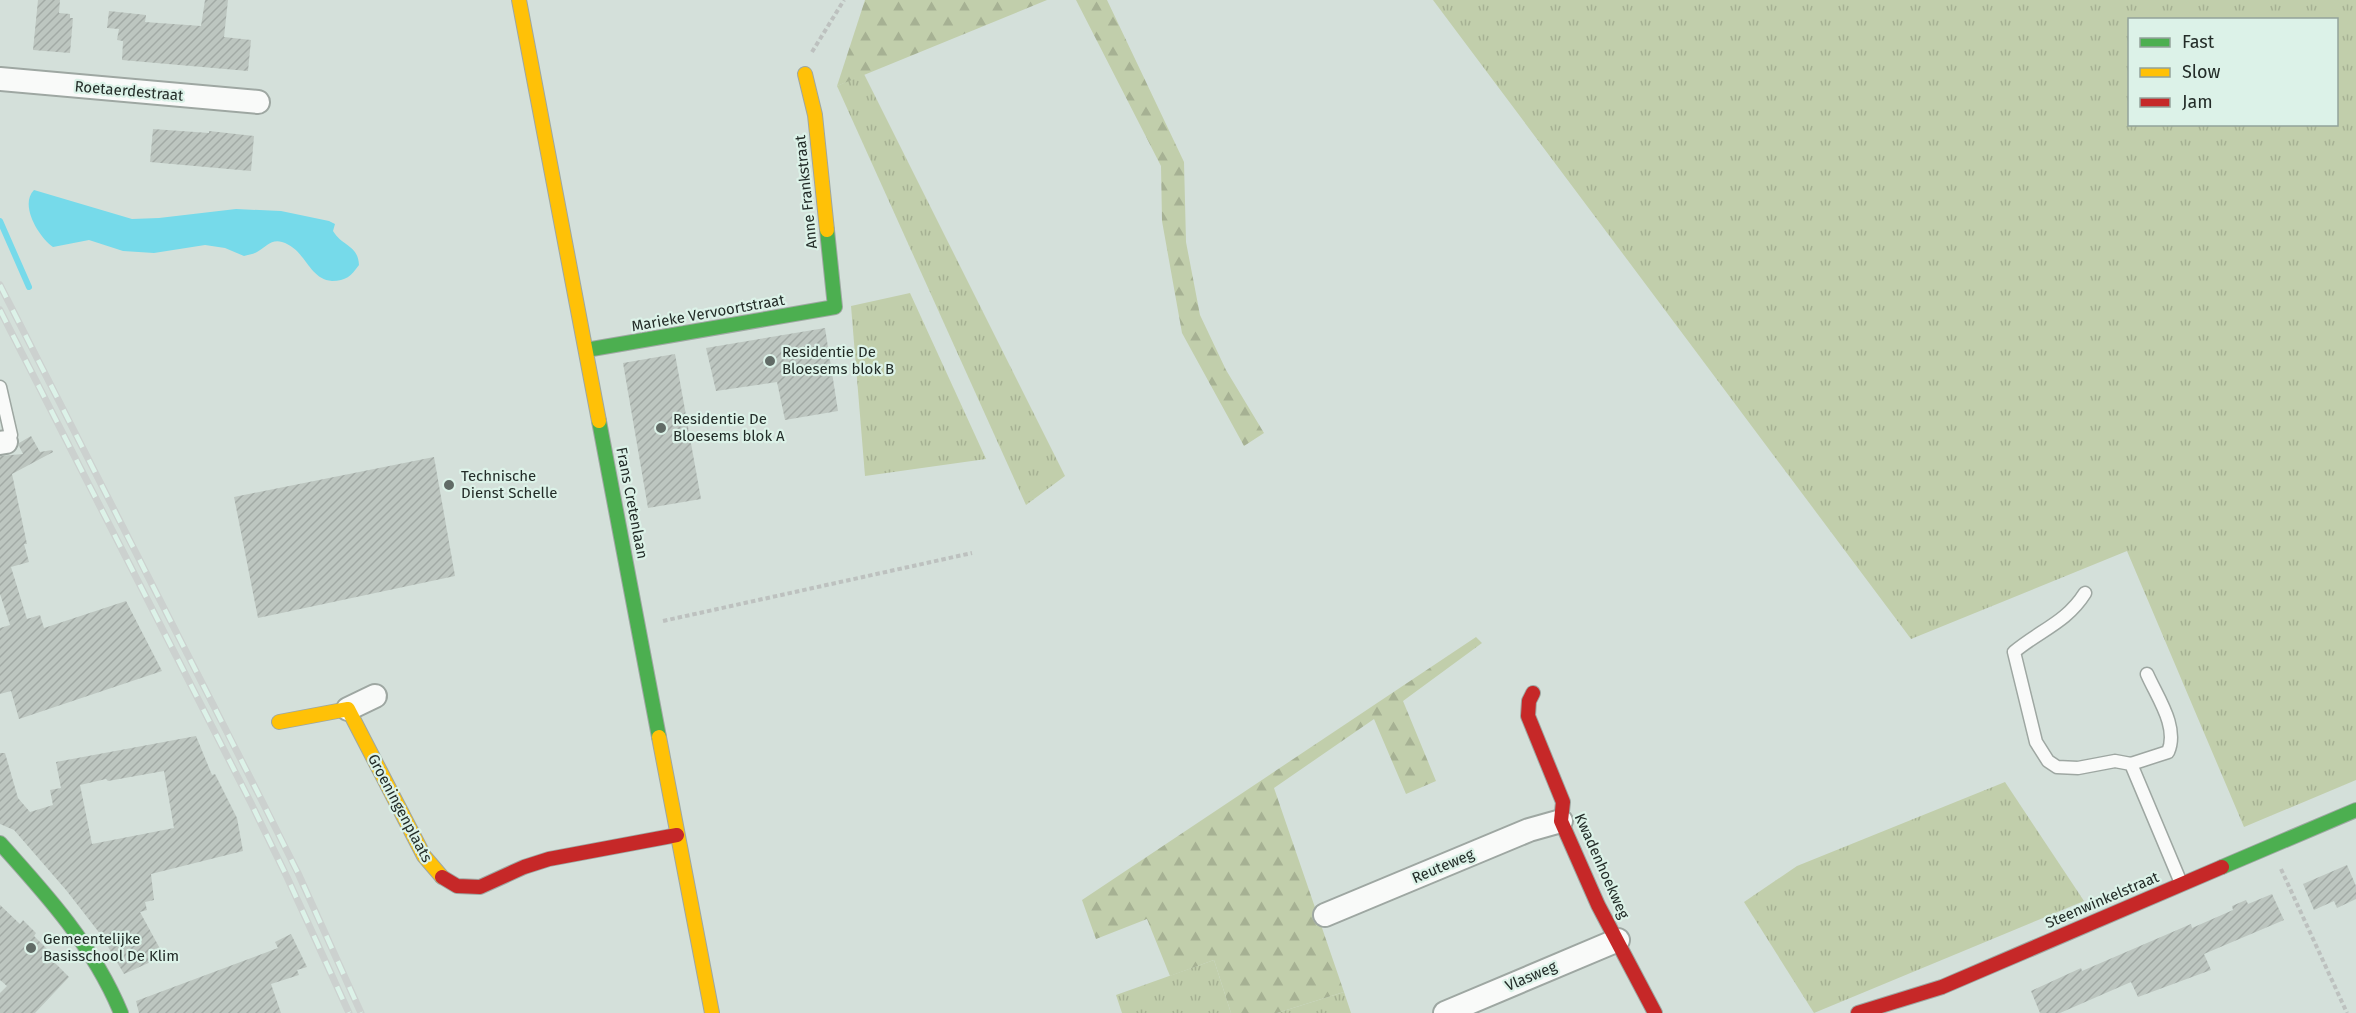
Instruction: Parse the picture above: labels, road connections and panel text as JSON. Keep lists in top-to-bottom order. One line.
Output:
{"streets":{"street":["Roetaerdestraat","Anne Frankstraat","Marieke Vervoortstraat","Frans Cretenlaan","Groeningenplaats","Reuteweg","Kwadenhoekweg","Steenwinkelstraat","Vlasweg"]},"crossings":[["Anne Frankstraat","Marieke Vervoortstraat"],["Marieke Vervoortstraat","Frans Cretenlaan"],["Frans Cretenlaan","Groeningenplaats"],["Reuteweg","Kwadenhoekweg"],["Kwadenhoekweg","Vlasweg"]],"places":["Residentie De Bloesems blok B","Residentie De Bloesems blok A","Technische Dienst Schelle","Gemeentelijke Basisschool De Klim"],"legend":["Fast","Slow","Jam"]}
